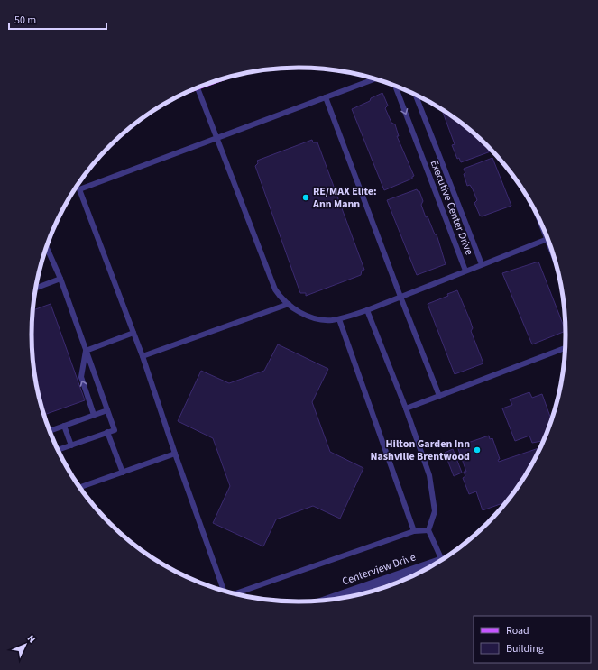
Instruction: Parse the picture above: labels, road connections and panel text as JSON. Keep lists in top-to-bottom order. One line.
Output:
{"streets":{"street":["Centerview Drive"],"lane":["Executive Center Drive"]},"places":["RE/MAX Elite: Ann Mann","Hilton Garden Inn Nashville Brentwood"],"legend":["Road","Building"],"scale_bar":"50 m","north":"top right"}
